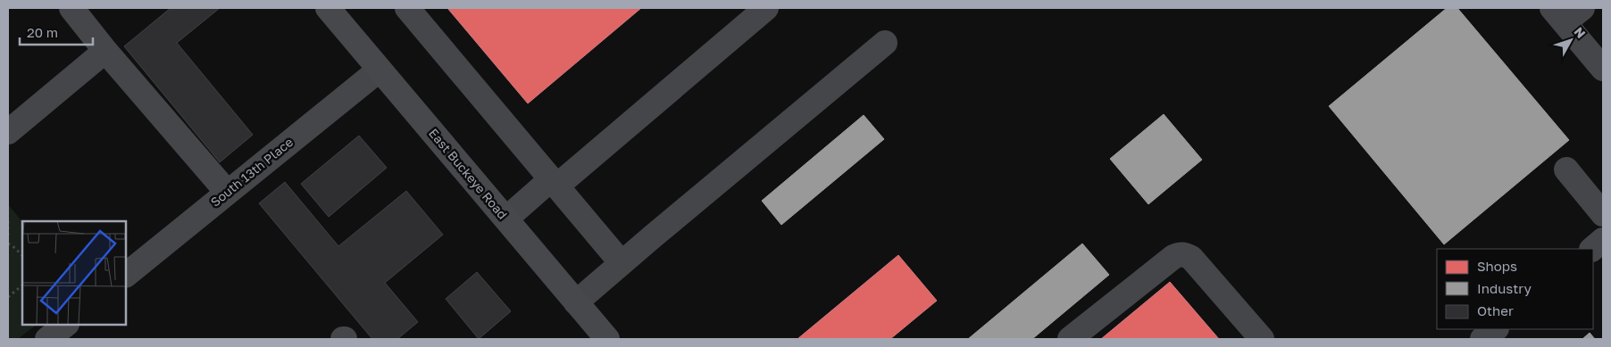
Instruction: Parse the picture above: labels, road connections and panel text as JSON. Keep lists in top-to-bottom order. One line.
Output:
{"streets":{"main road":["East Buckeye Road"],"street":["South 13th Place"]},"crossings":[["South 13th Place","East Buckeye Road"]],"legend":["Shops","Industry","Other"],"scale_bar":"20 m","north":"top right"}
